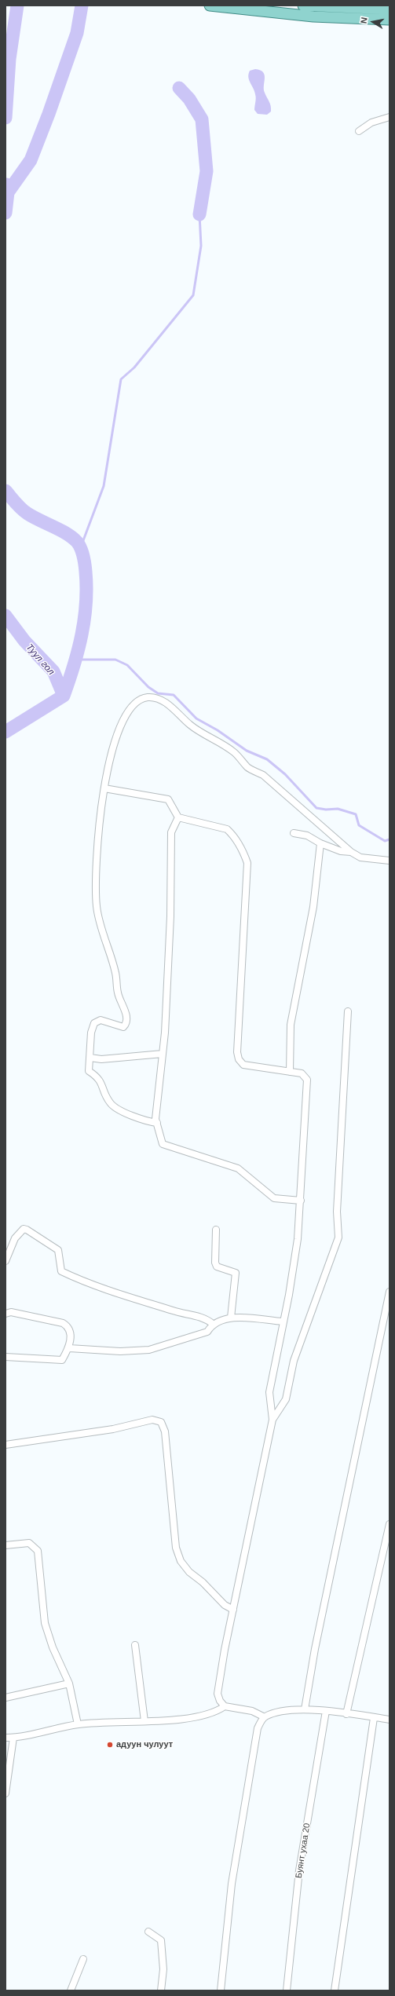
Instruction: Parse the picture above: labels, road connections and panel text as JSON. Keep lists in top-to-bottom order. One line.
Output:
{"streets":{"street":["Буянт ухаа 20"]},"water":["Туул гол"],"places":["адуун чулуут"],"north":"left"}
